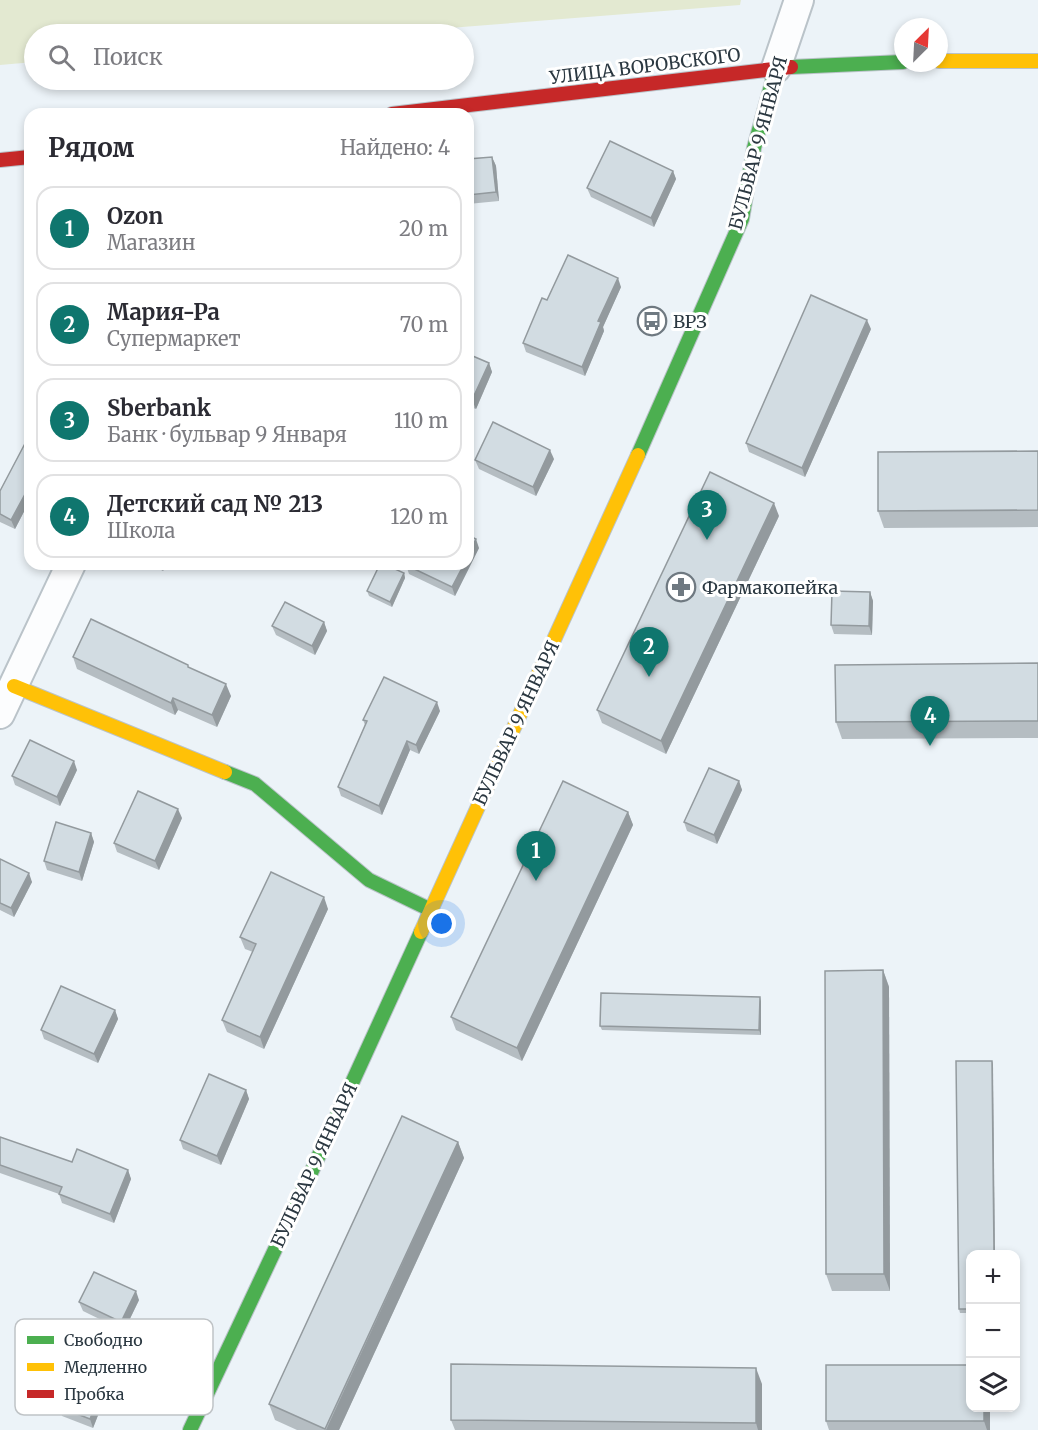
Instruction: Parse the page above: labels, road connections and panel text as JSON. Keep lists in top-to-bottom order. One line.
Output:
{"streets":{"main road":["УЛИЦА ВОРОВСКОГО","БУЛЬВАР 9 ЯНВАРЯ"]},"crossings":[["УЛИЦА ВОРОВСКОГО","БУЛЬВАР 9 ЯНВАРЯ"]],"places":{"bus stop":["ВРЗ"],"pharmacy":["Фармакопейка"]},"legend":["Свободно","Медленно","Пробка"],"north":"top right","page":{"search":"Поиск","heading":["Рядом","Найдено: 4"],"list":[{"mark":"1","name":"Ozon","note":"Магазин","value":"20 m"},{"mark":"2","name":"Мария-Ра","note":"Супермаркет","value":"70 m"},{"mark":"3","name":"Sberbank","note":"Банк · бульвар 9 Января","value":"110 m"},{"mark":"4","name":"Детский сад № 213","note":"Школа","value":"120 m"}],"pins":["3","2","4","1"],"map_buttons":["+","−"]}}
